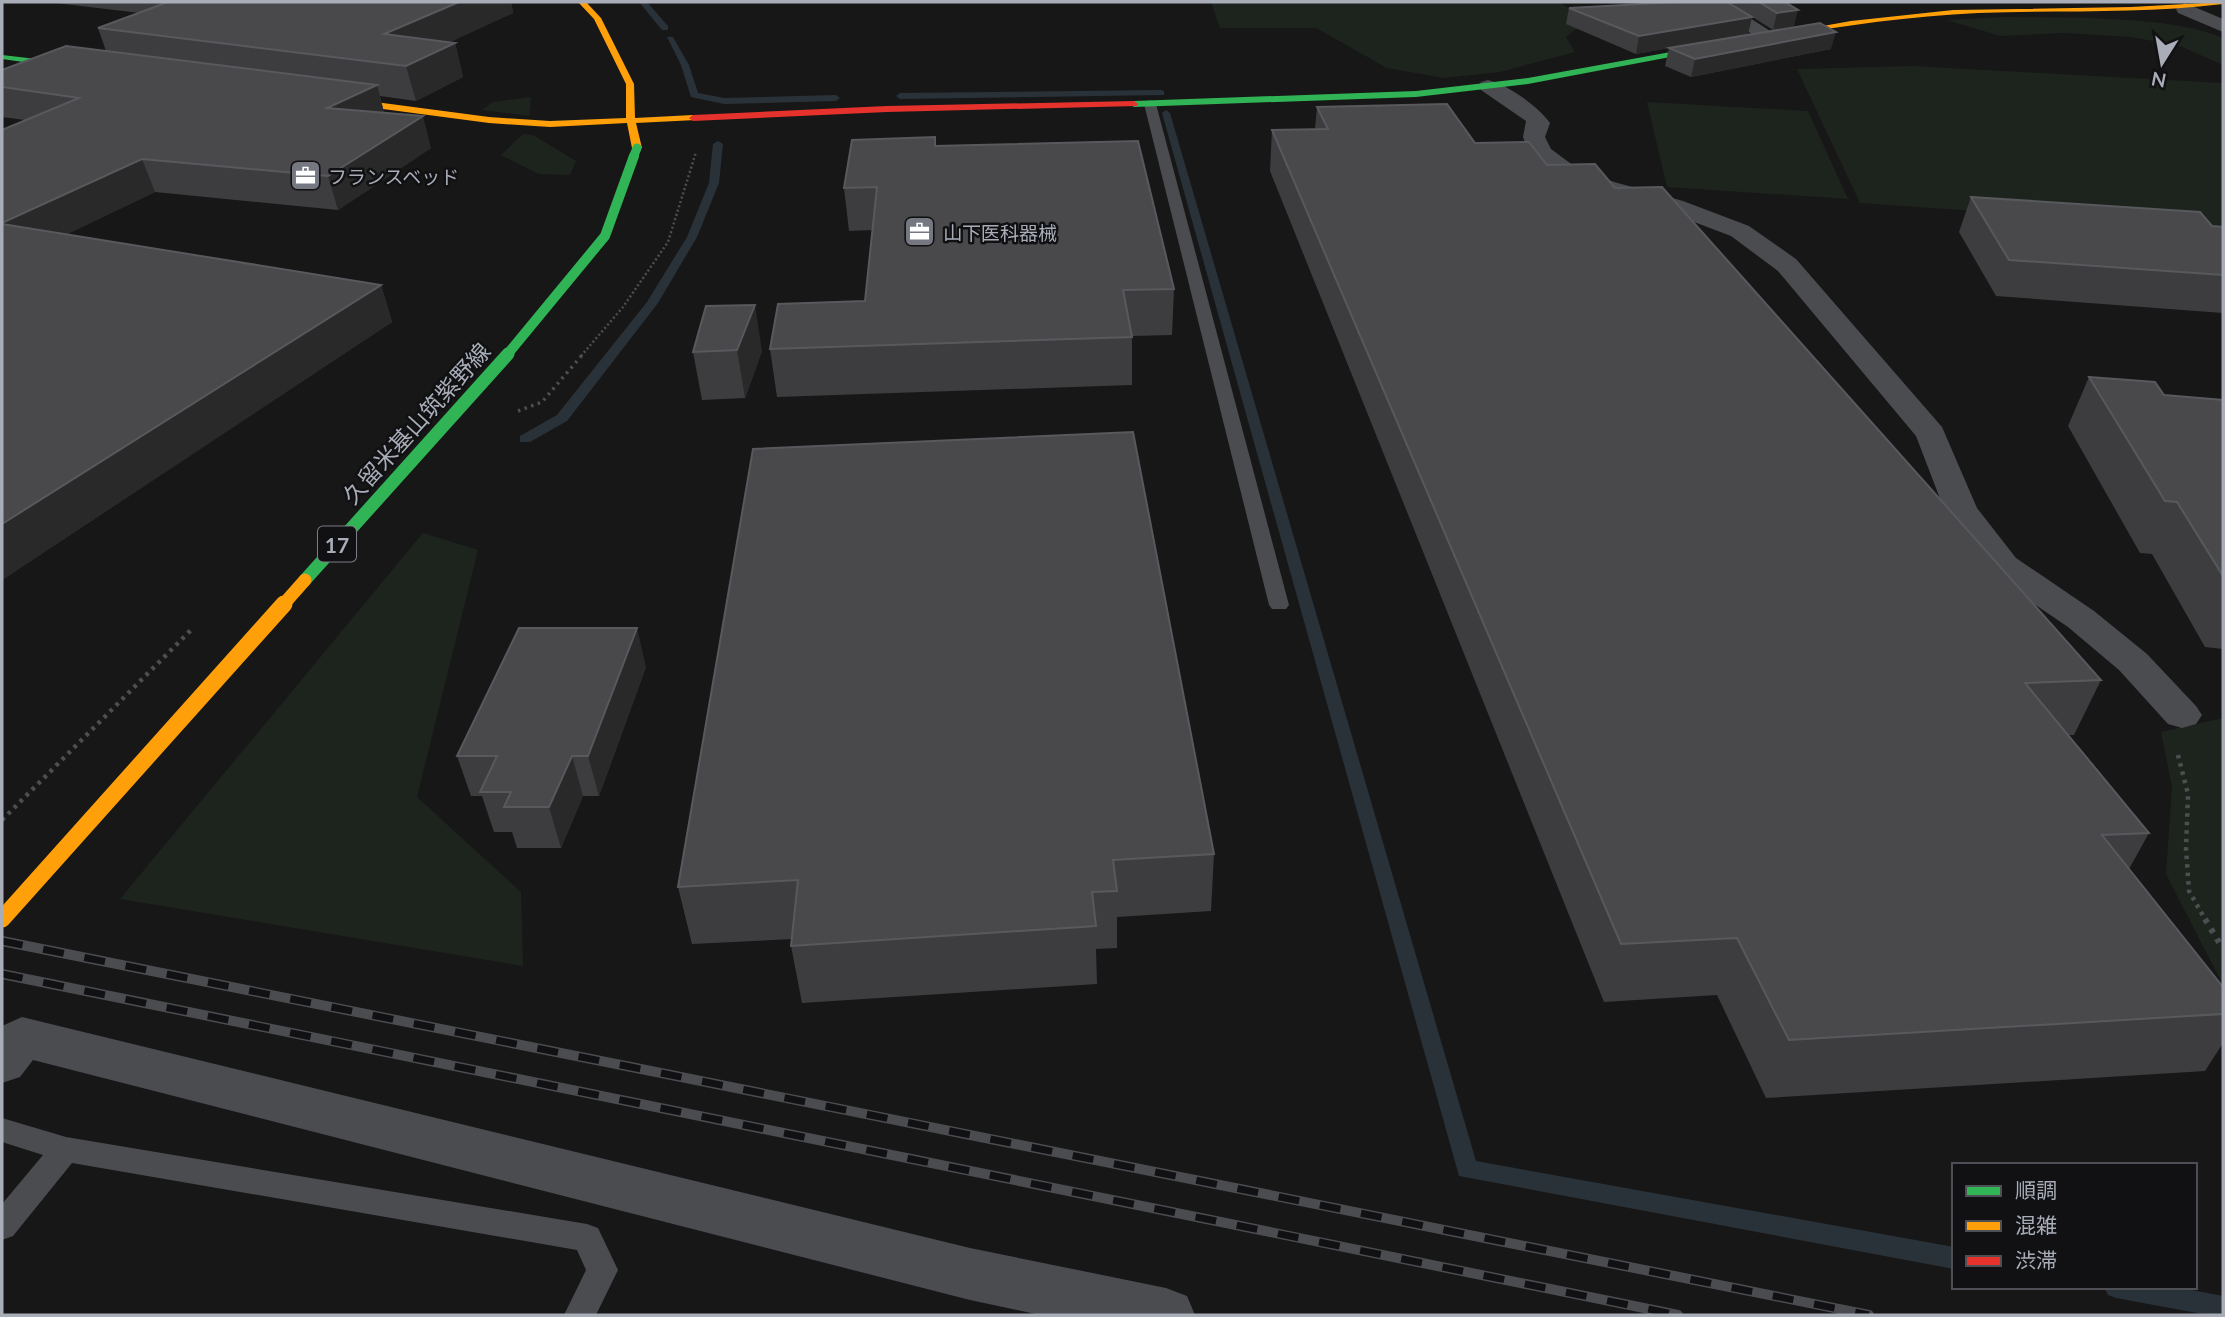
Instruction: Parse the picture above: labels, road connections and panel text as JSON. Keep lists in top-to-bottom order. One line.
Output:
{"streets":{"street":["久留米基山筑紫野線","17"]},"places":{"office":["フランスベッド","山下医科器械"]},"legend":["順調","混雑","渋滞"],"north":"bottom"}
